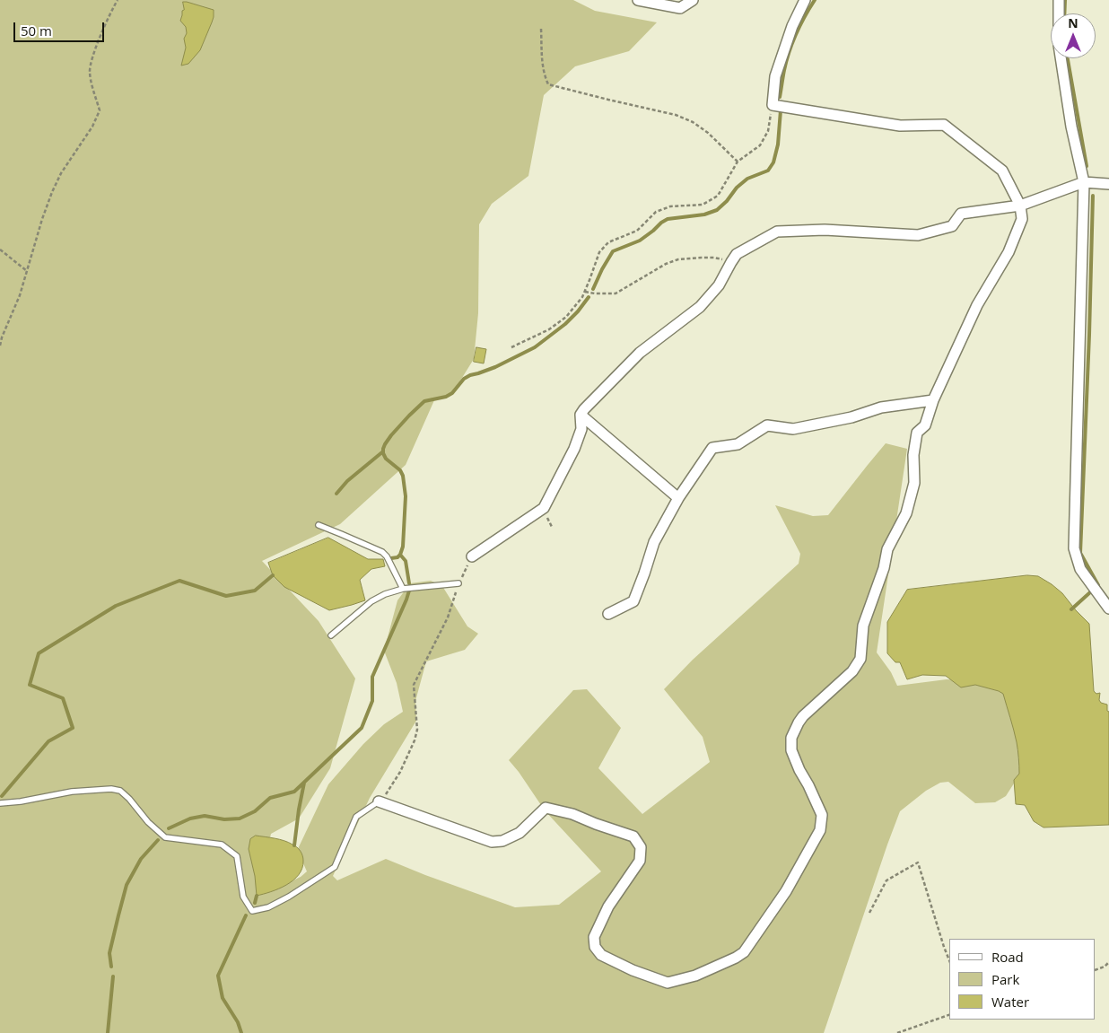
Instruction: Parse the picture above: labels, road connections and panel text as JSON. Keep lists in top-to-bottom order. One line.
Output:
{"legend":["Road","Park","Water"],"scale_bar":"50 m","north":"top"}
